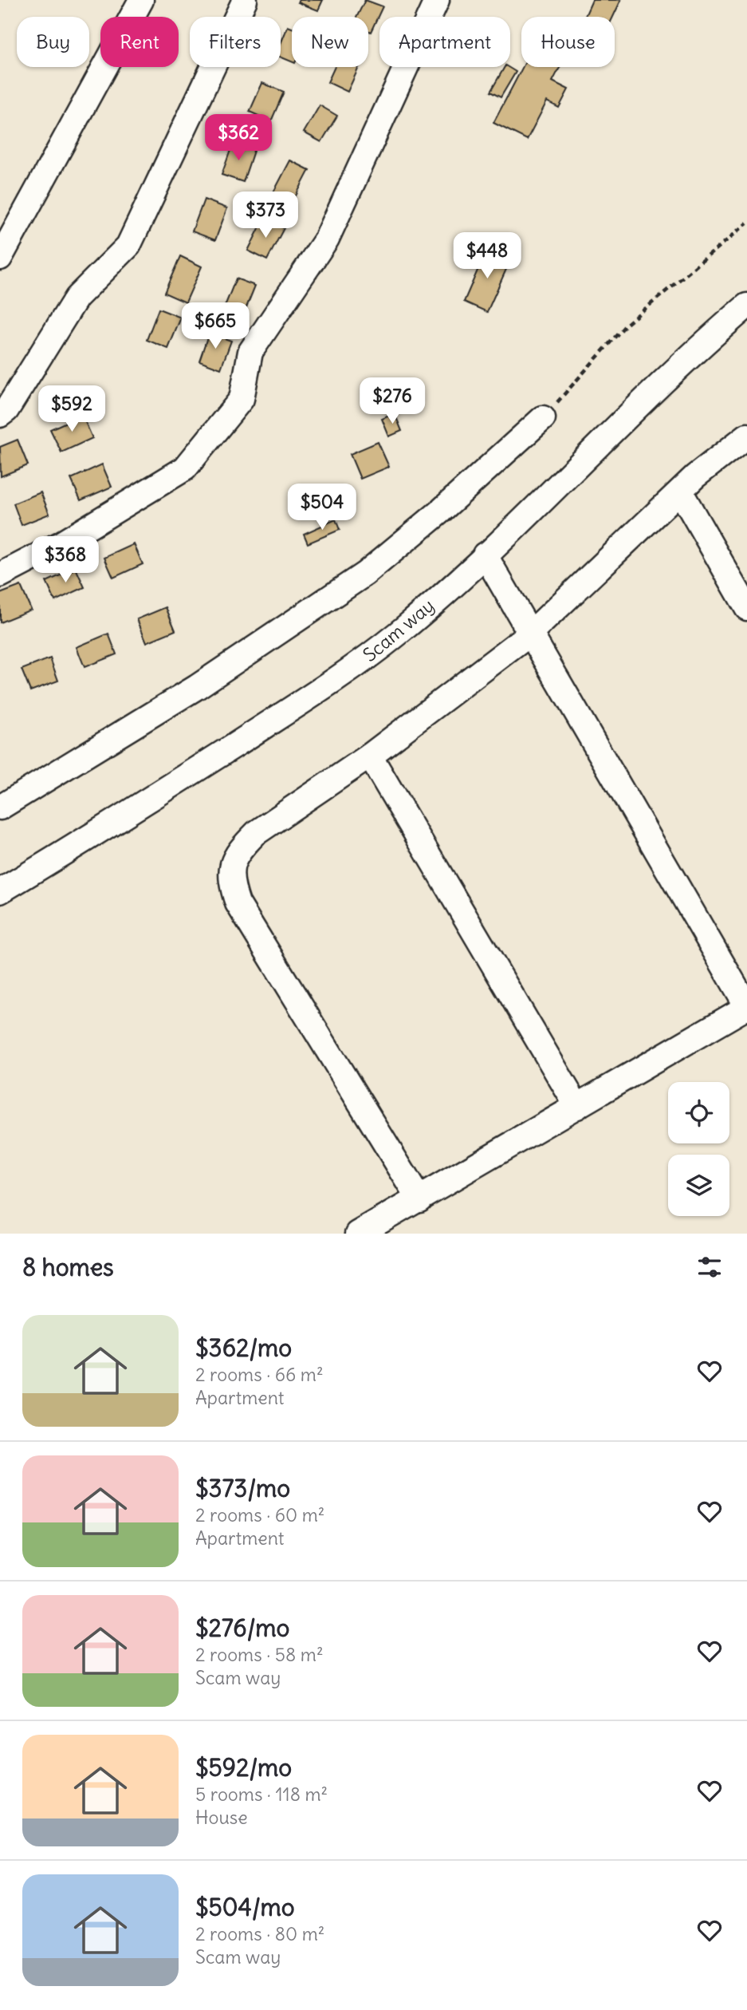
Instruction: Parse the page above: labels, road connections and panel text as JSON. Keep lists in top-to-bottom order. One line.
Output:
{"streets":{"street":["Scam way"]},"page":{"chip":["Buy","Rent","Filters","New","Apartment","House"],"price":["$362","$373","$448","$665","$276","$592","$504","$368"],"heading":"8 homes","list":[{"name":"$362/mo","note":"2 rooms · 66 m² · Apartment"},{"name":"$373/mo","note":"2 rooms · 60 m² · Apartment"},{"name":"$276/mo","note":"2 rooms · 58 m² · Scam way"},{"name":"$592/mo","note":"5 rooms · 118 m² · House"},{"name":"$504/mo","note":"2 rooms · 80 m² · Scam way"}]}}
